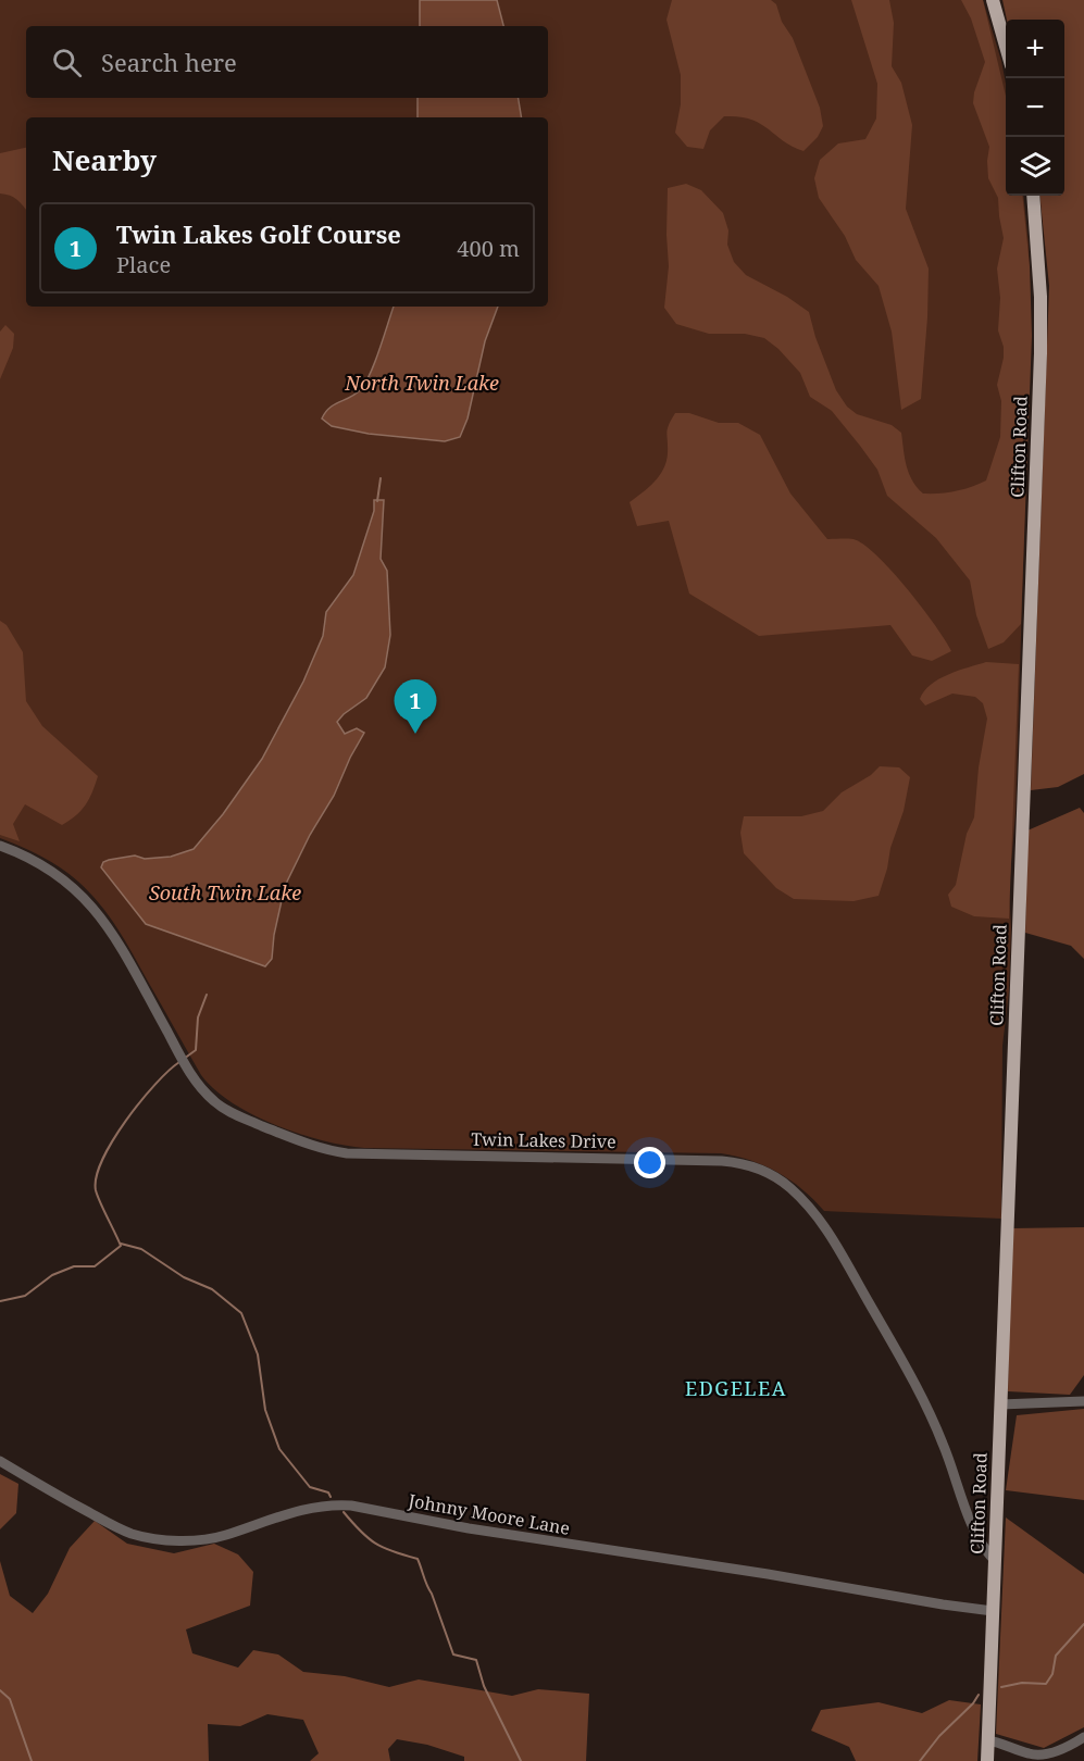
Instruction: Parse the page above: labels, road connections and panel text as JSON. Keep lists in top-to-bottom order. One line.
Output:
{"streets":{"main road":["Clifton Road"],"street":["Twin Lakes Drive","Johnny Moore Lane"]},"crossings":[["Clifton Road","Twin Lakes Drive"],["Clifton Road","Johnny Moore Lane"]],"districts":["EDGELEA"],"water":["North Twin Lake","South Twin Lake"],"page":{"map_buttons":["+","−"],"search":"Search here","heading":"Nearby","list":[{"mark":"1","name":"Twin Lakes Golf Course","note":"Place","value":"400 m"}],"pins":"1"}}
